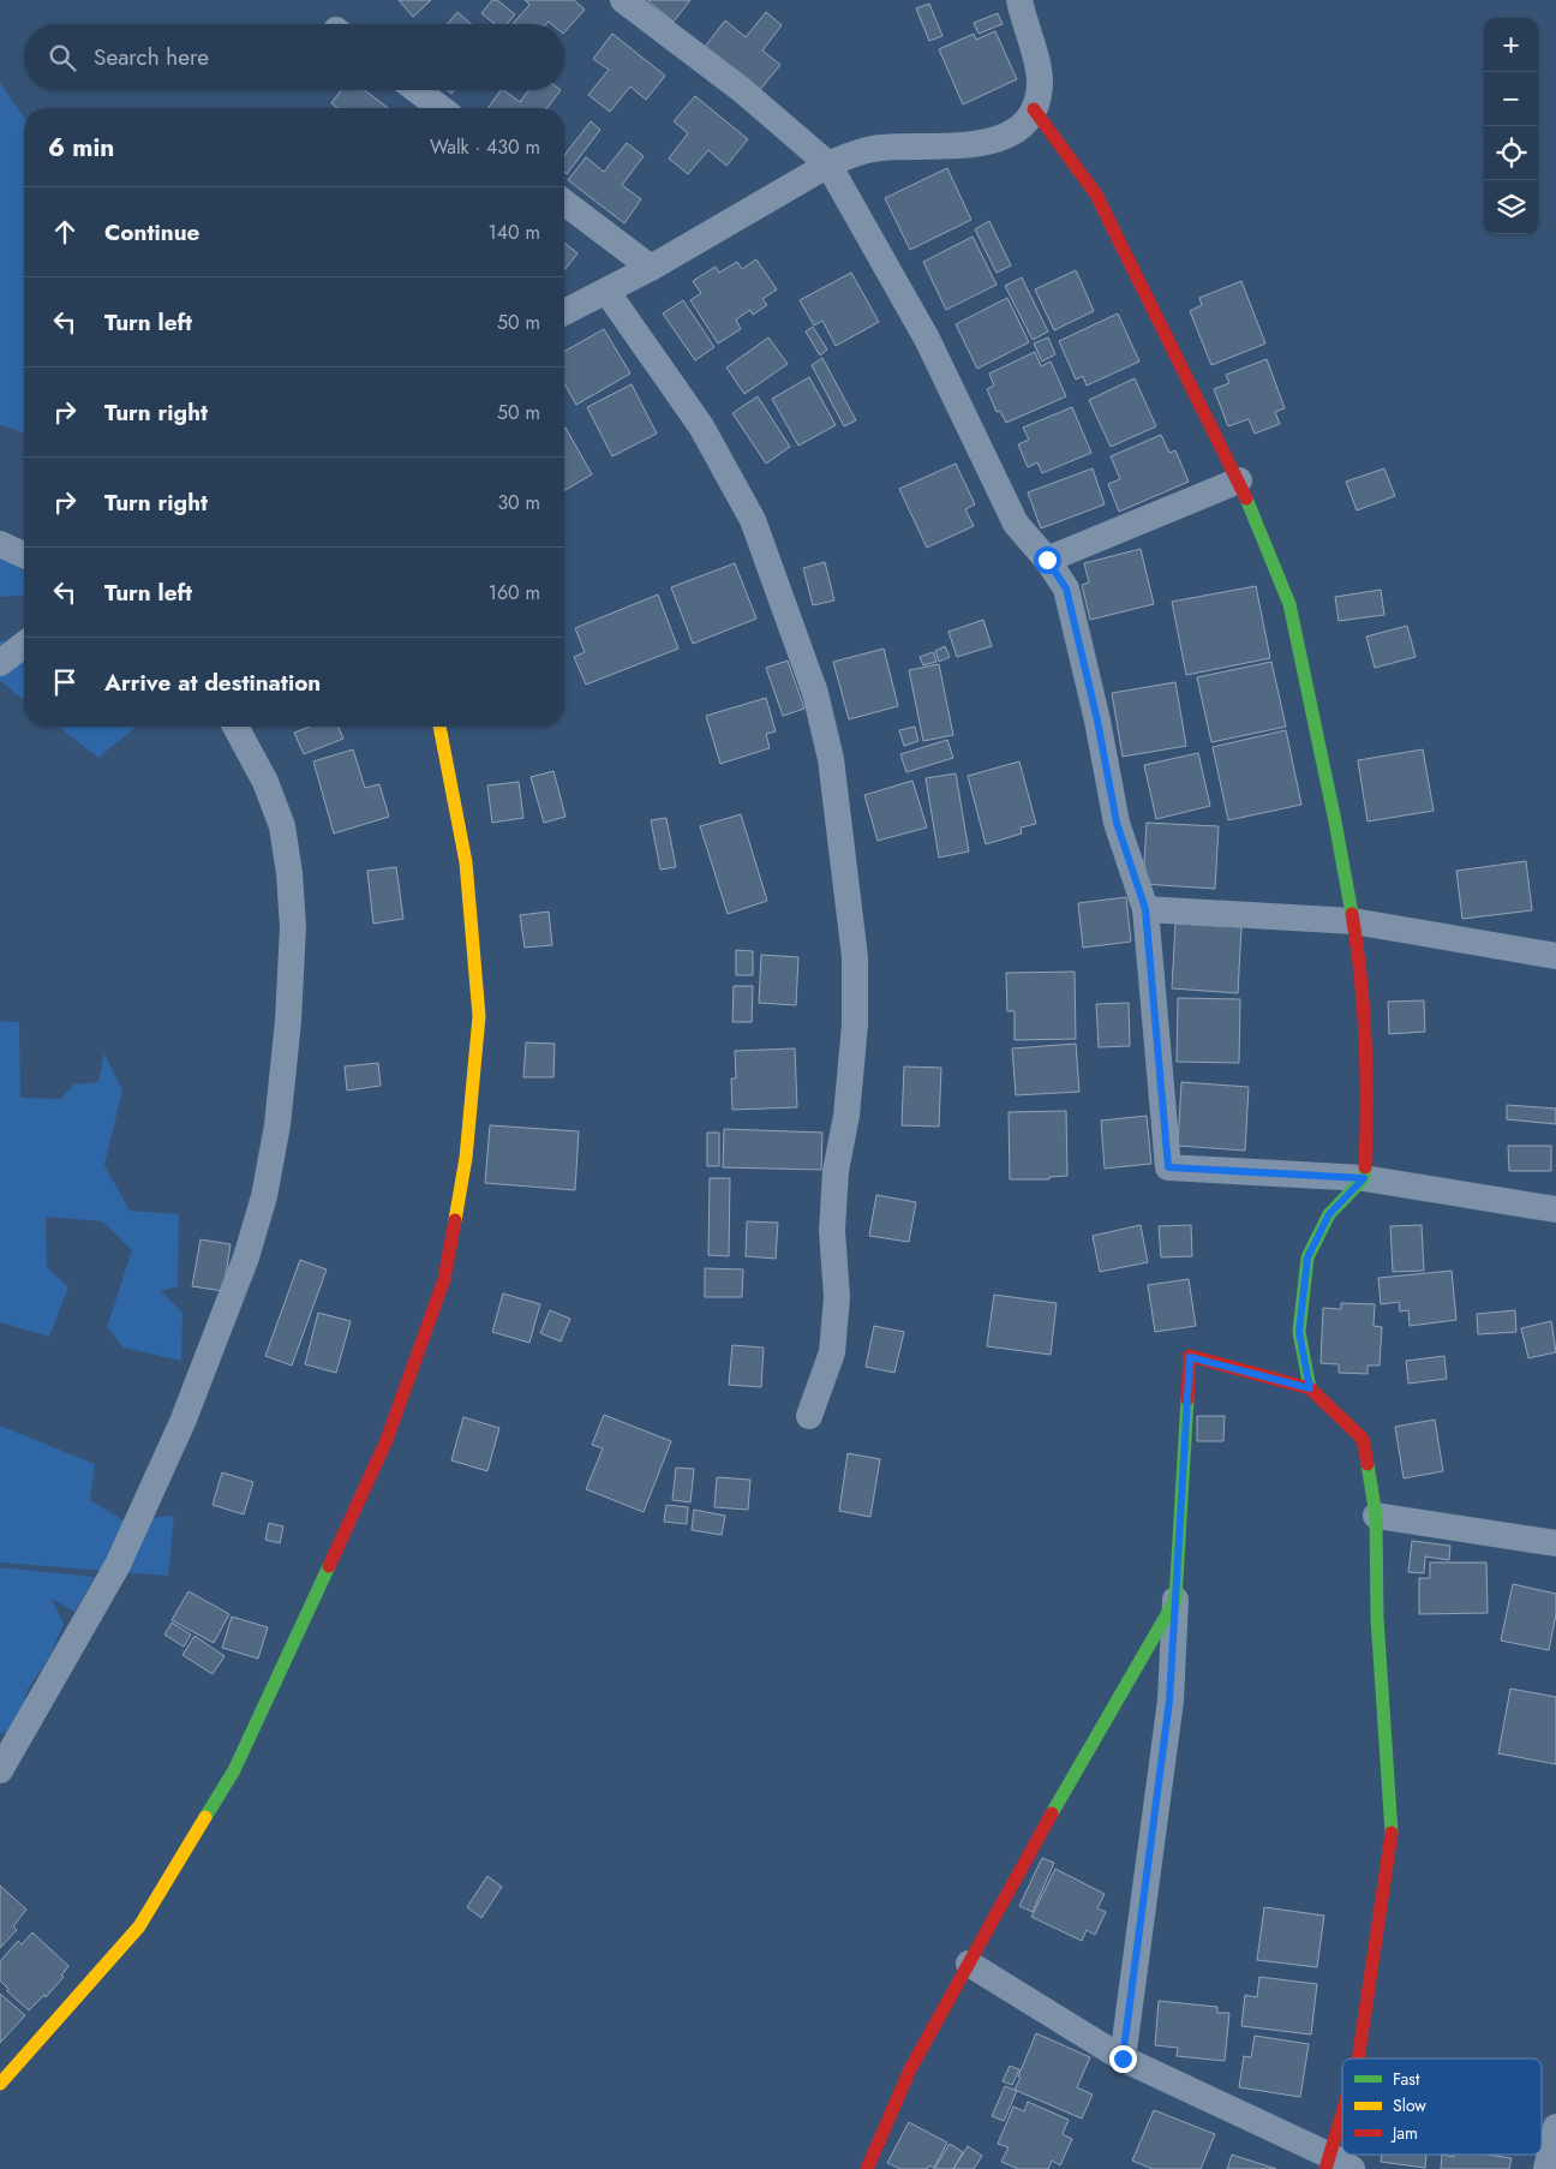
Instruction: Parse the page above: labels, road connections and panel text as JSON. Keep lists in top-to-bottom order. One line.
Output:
{"legend":["Fast","Slow","Jam"],"page":{"map_buttons":["+","−"],"search":"Search here","heading":["6 min","Walk · 430 m"],"list":[["Continue","140 m"],["Turn left","50 m"],["Turn right","50 m"],["Turn right","30 m"],["Turn left","160 m"],"Arrive at destination"]}}
